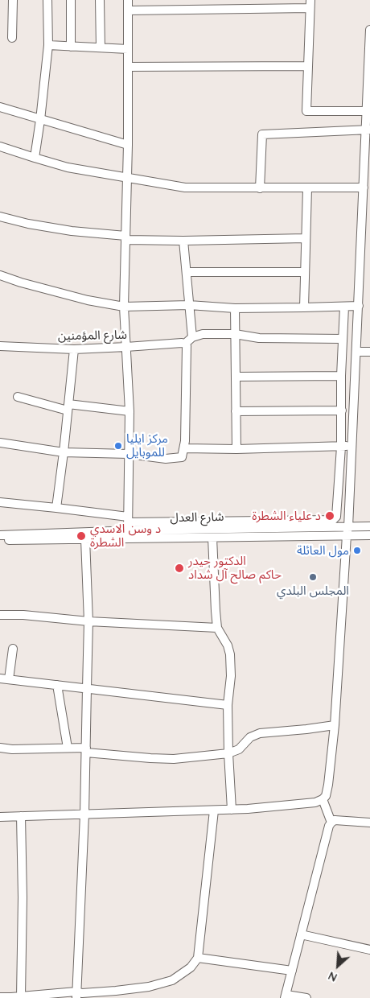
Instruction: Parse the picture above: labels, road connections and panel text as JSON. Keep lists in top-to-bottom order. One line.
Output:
{"streets":{"street":["شارع المؤمنين","شارع العدل"]},"places":["مركز ايليا للموبايل","د علياء الشطرة","د وسن الاسدي الشطرة","مول العائلة","الدكتور حيدر حاكم صالح آل شداد","المجلس البلدي"],"north":"bottom left"}
